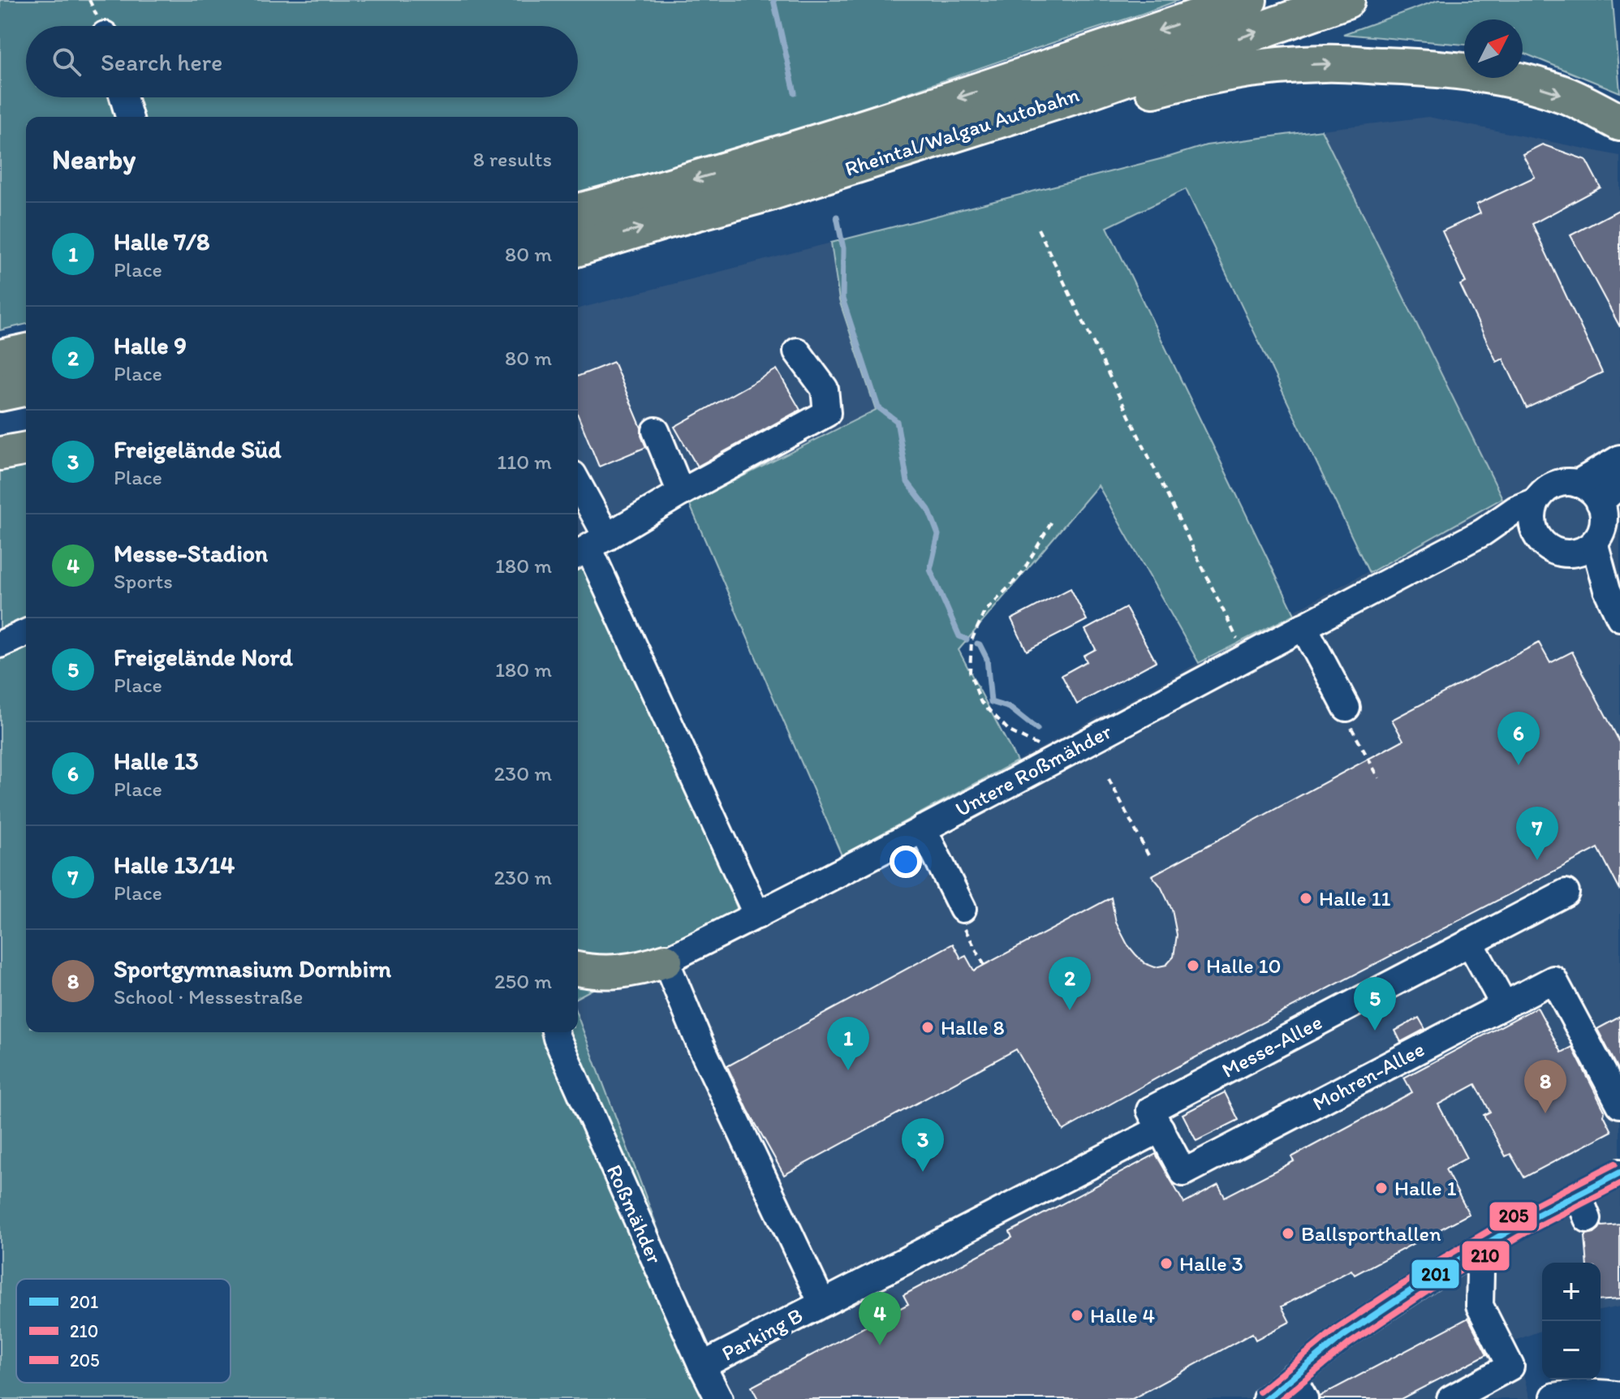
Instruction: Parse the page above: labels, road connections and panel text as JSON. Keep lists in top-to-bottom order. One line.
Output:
{"streets":{"highway":["Rheintal/Walgau Autobahn"],"main road":["Untere Roßmähder"],"street":["Messe-Allee","Mohren-Allee","Roßmähder","Parking B"]},"crossings":[["Messe-Allee","Mohren-Allee"],["Messe-Allee","Parking B"],["Roßmähder","Parking B"]],"places":["Halle 11","Halle 10","Halle 8","Halle 1","Ballsporthallen","Halle 3","Halle 4"],"lines":["transit line 205","transit line 201","transit line 210"],"legend":["201","210","205"],"north":"top right","page":{"search":"Search here","heading":["Nearby","8 results"],"list":[{"mark":"1","name":"Halle 7/8","note":"Place","value":"80 m"},{"mark":"2","name":"Halle 9","note":"Place","value":"80 m"},{"mark":"3","name":"Freigelände Süd","note":"Place","value":"110 m"},{"mark":"4","name":"Messe-Stadion","note":"Sports","value":"180 m"},{"mark":"5","name":"Freigelände Nord","note":"Place","value":"180 m"},{"mark":"6","name":"Halle 13","note":"Place","value":"230 m"},{"mark":"7","name":"Halle 13/14","note":"Place","value":"230 m"},{"mark":"8","name":"Sportgymnasium Dornbirn","note":"School · Messestraße","value":"250 m"}],"pins":["6","7","2","5","1","8","3","4"],"map_buttons":["+","−"]}}
